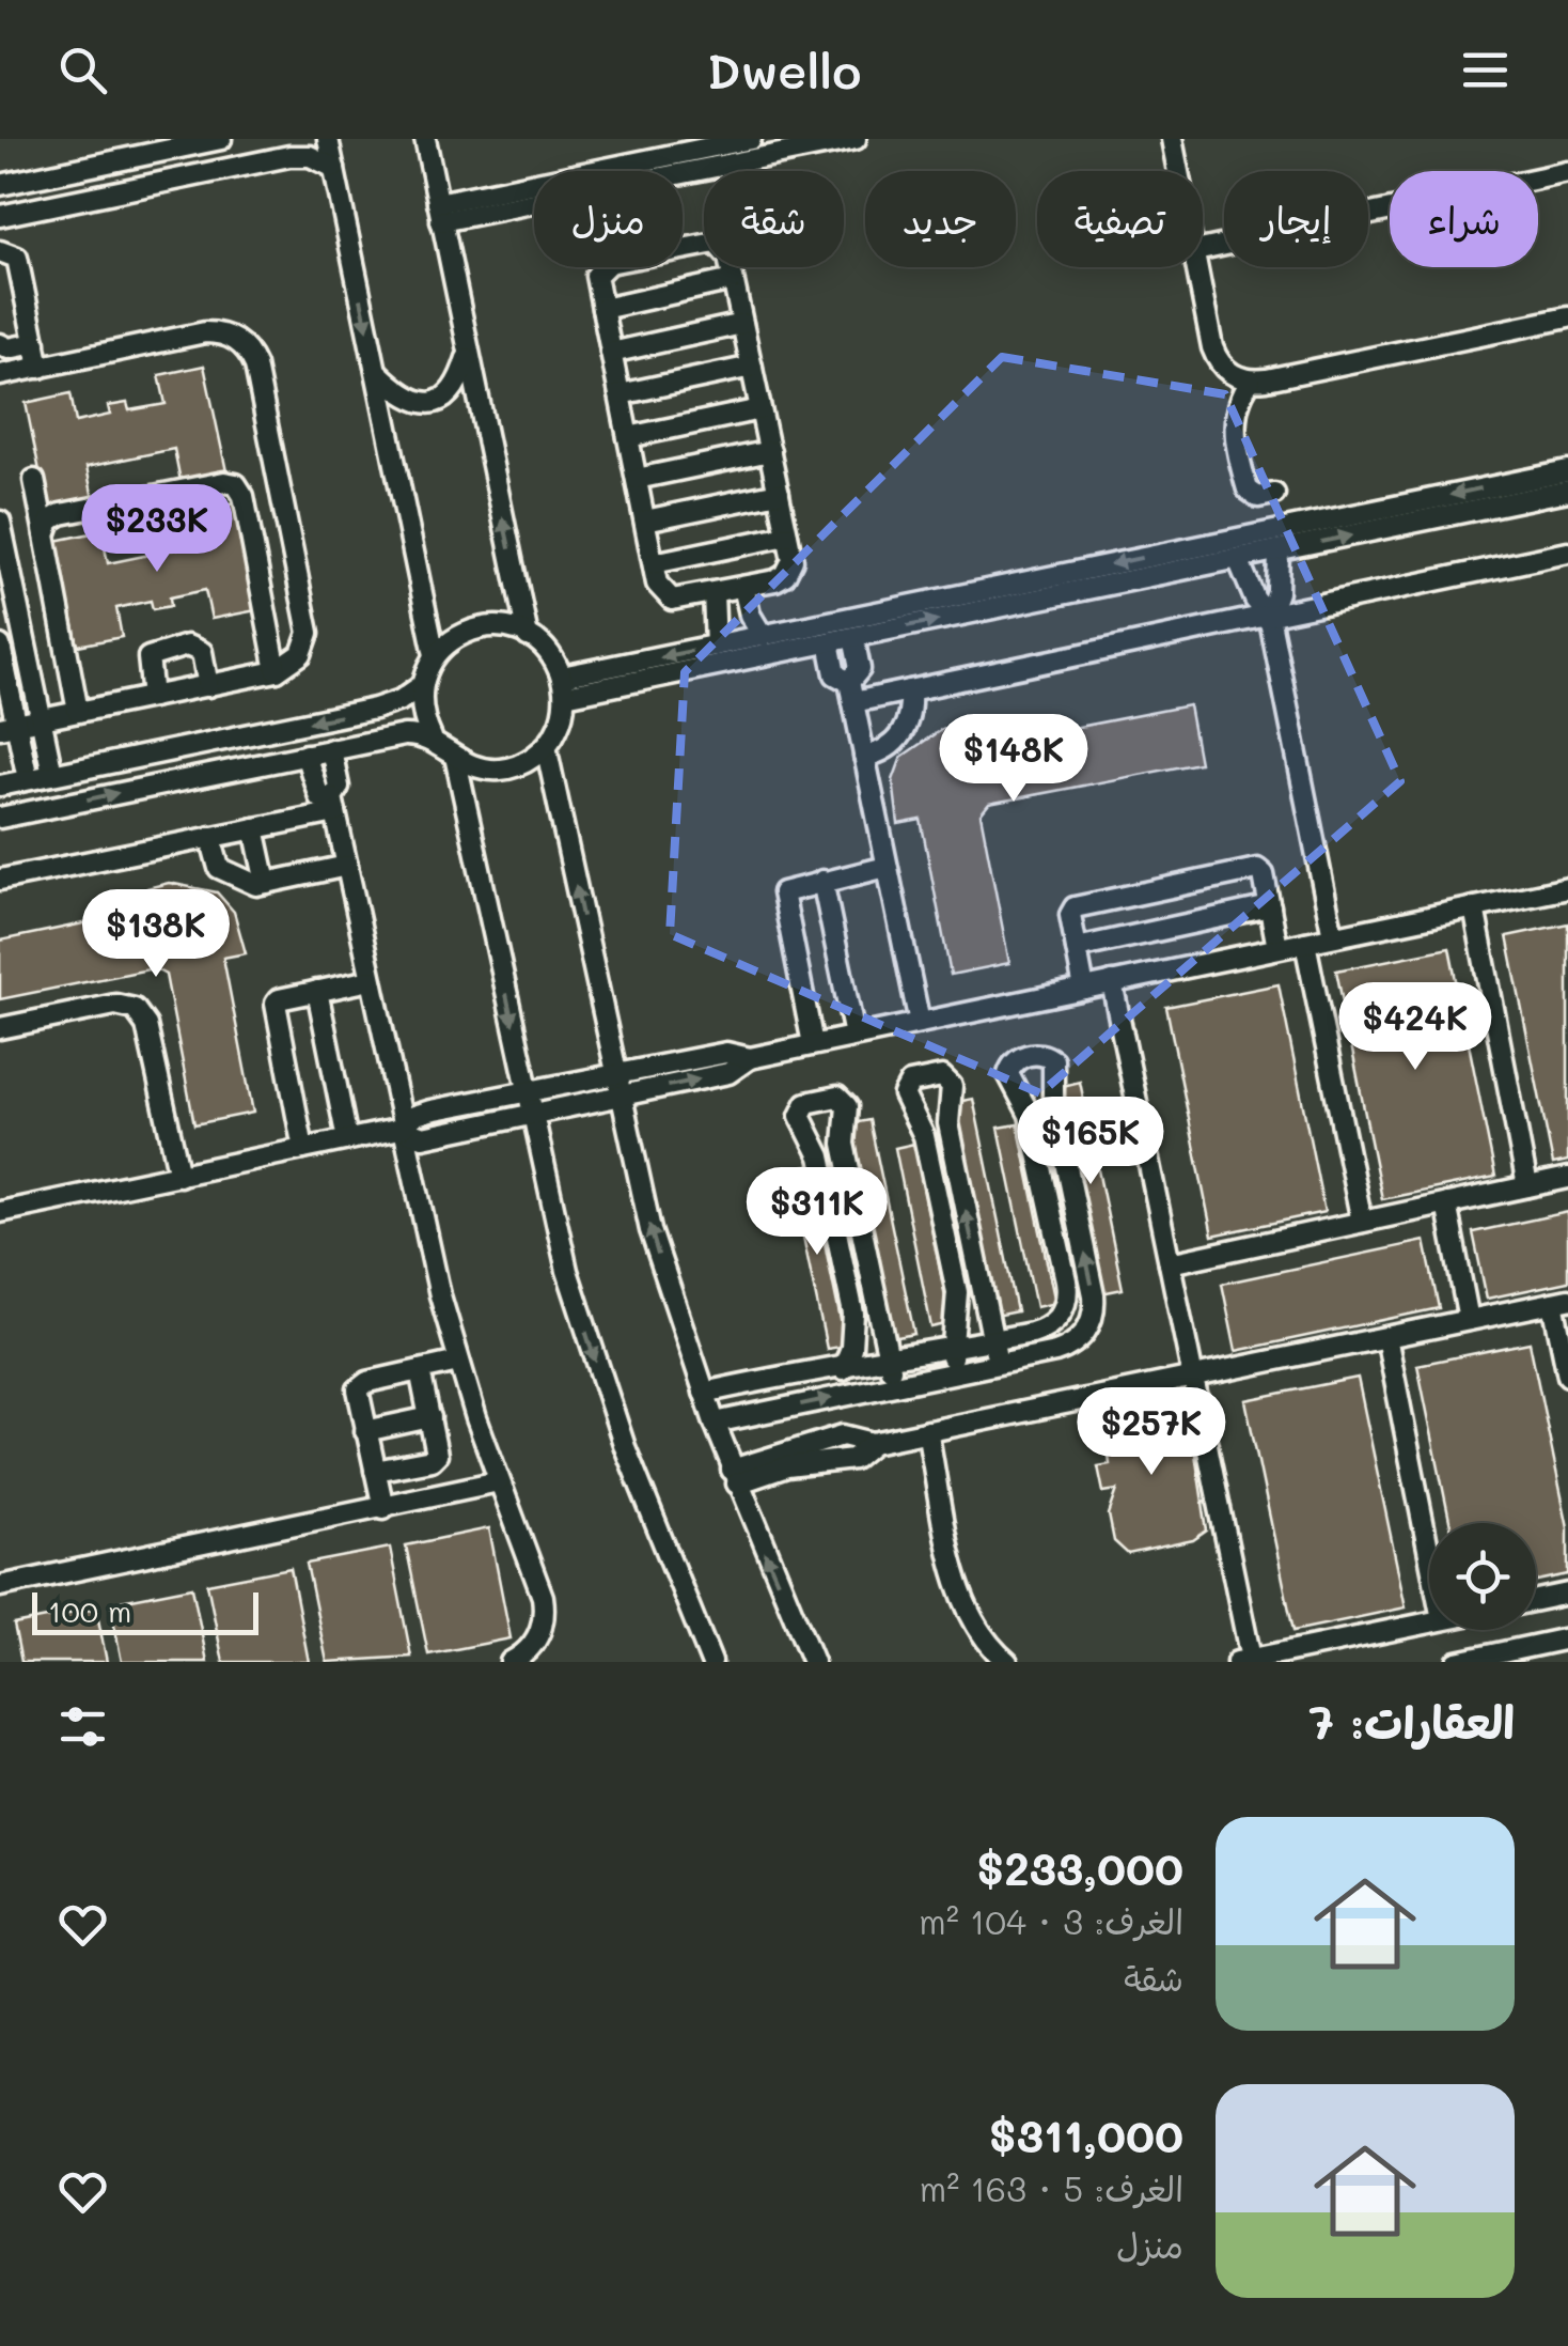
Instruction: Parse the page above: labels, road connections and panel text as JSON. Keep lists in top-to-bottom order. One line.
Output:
{"scale_bar":"100 m","page":{"header":"Dwello","chip":["شراء","إيجار","تصفية","جديد","شقة","منزل"],"price":["$233K","$148K","$138K","$424K","$165K","$311K","$257K"],"scale":"100 m","heading":"العقارات: 7","list":[{"name":"$233,000","note":"الغرف: 3 · 104 m² · شقة"},{"name":"$311,000","note":"الغرف: 5 · 163 m² · منزل"}]}}
